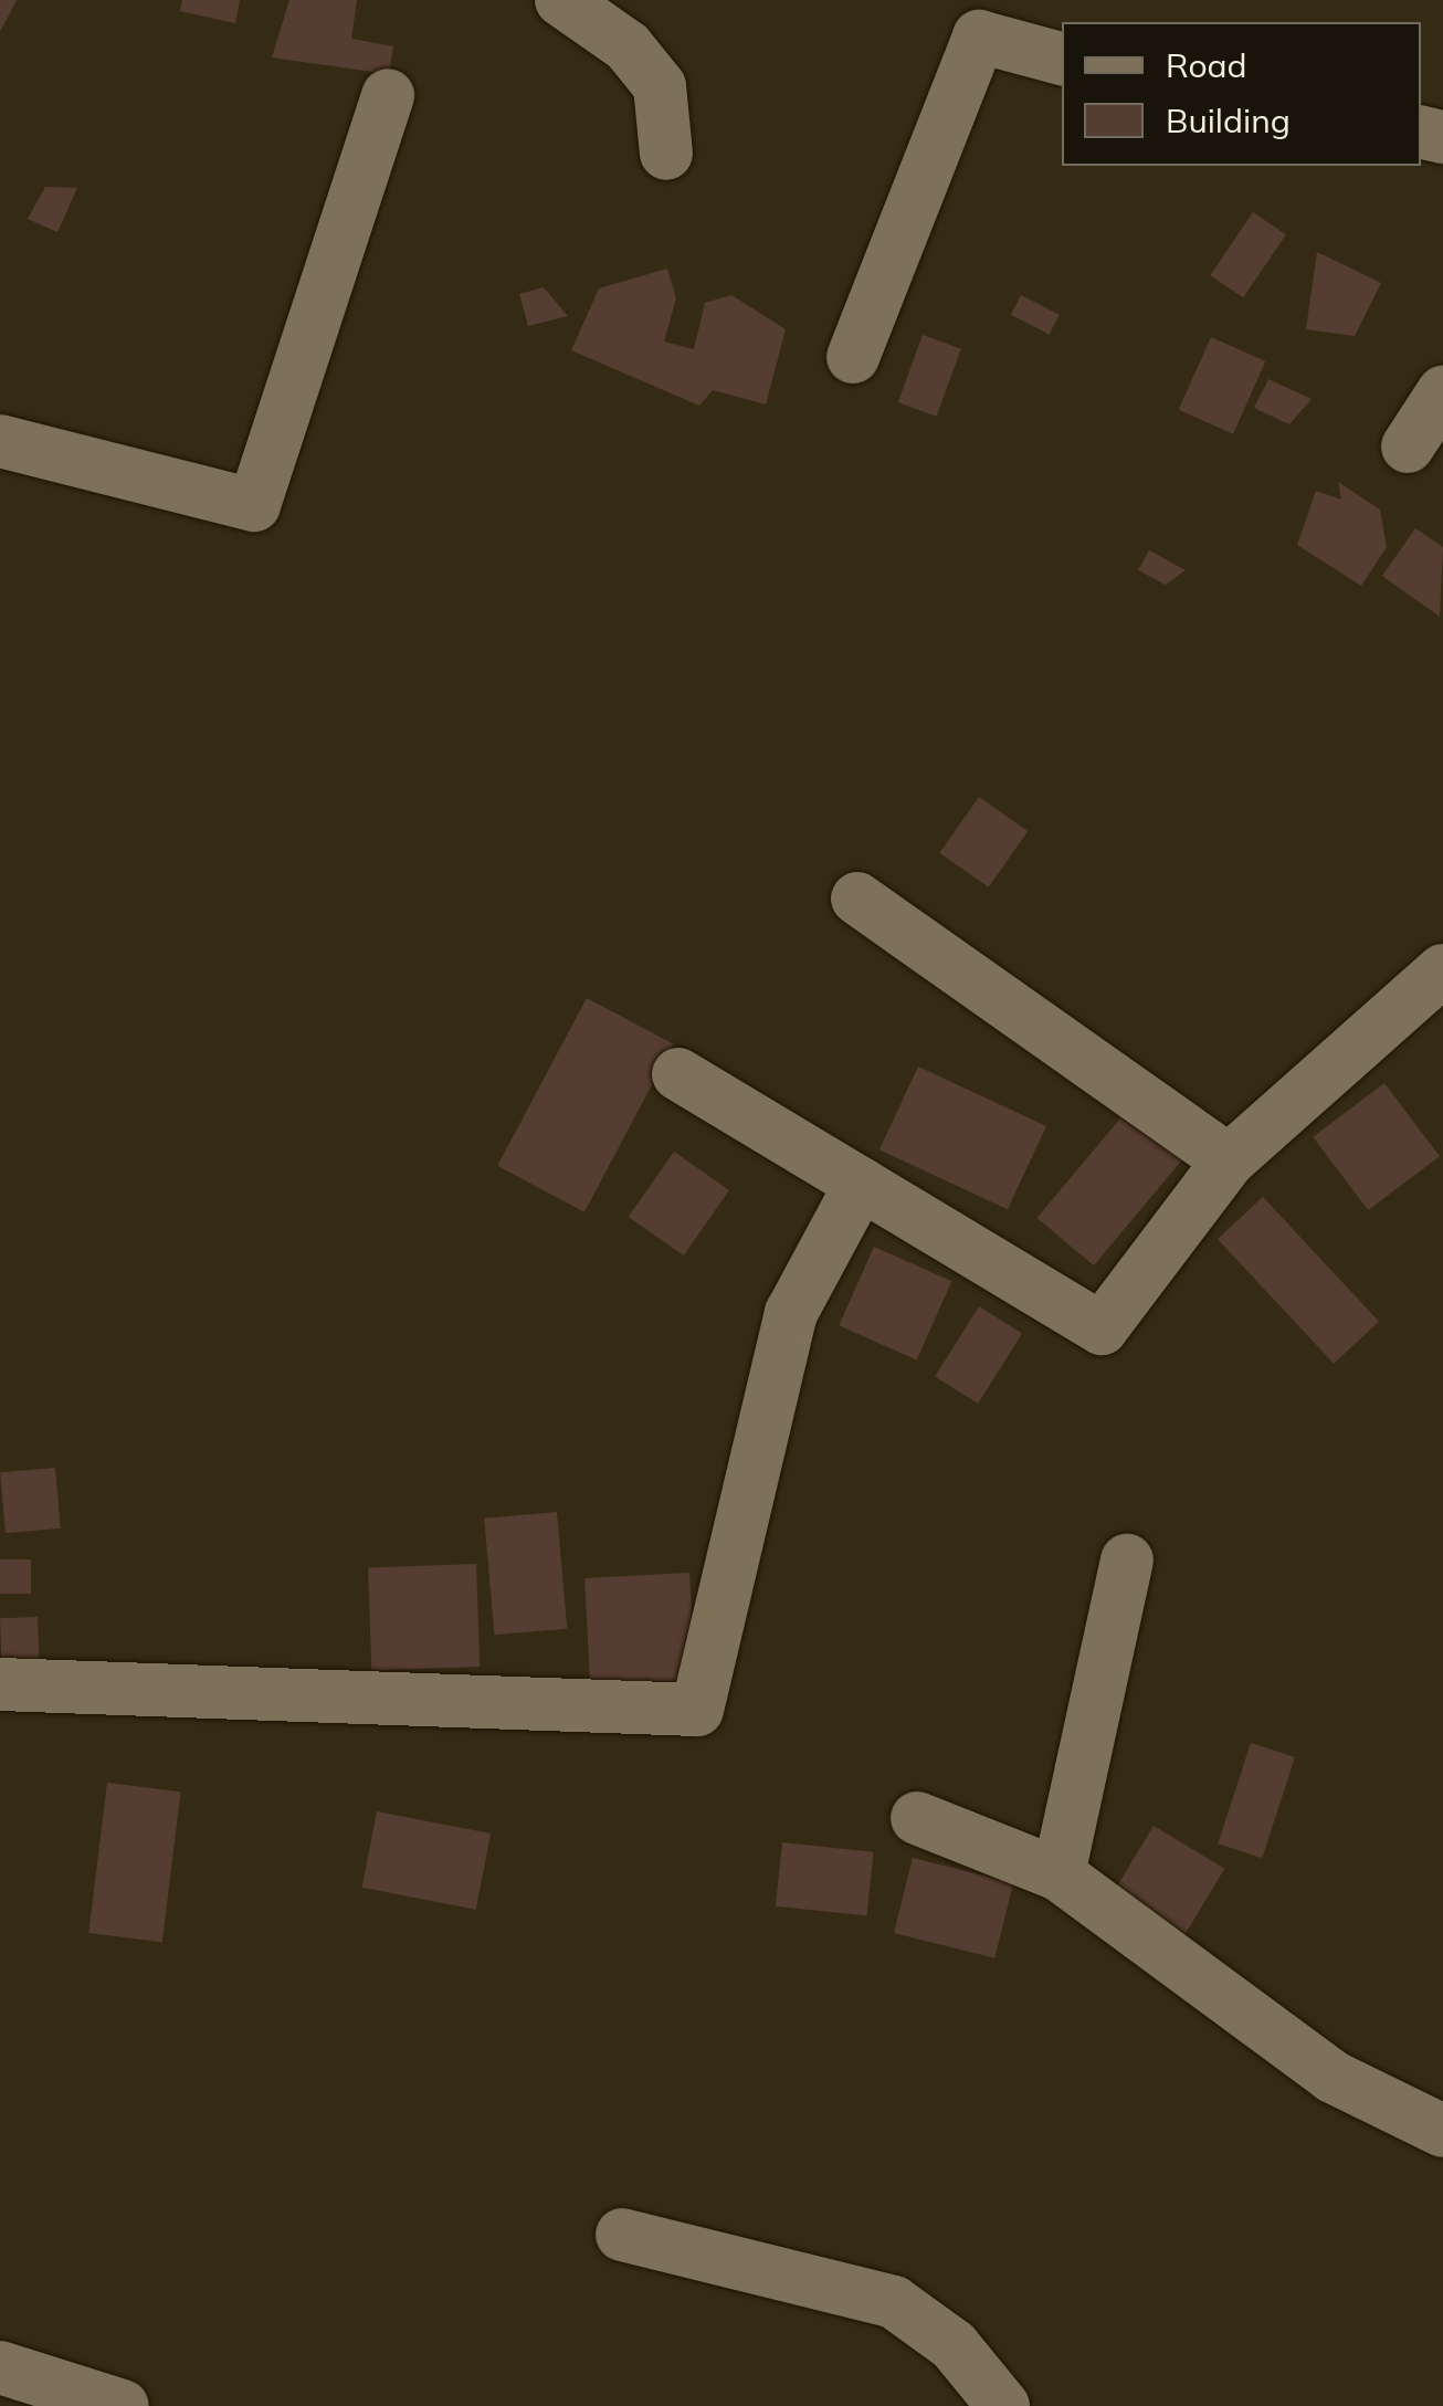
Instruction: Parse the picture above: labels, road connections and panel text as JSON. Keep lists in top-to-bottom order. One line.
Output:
{"legend":["Road","Building"]}
